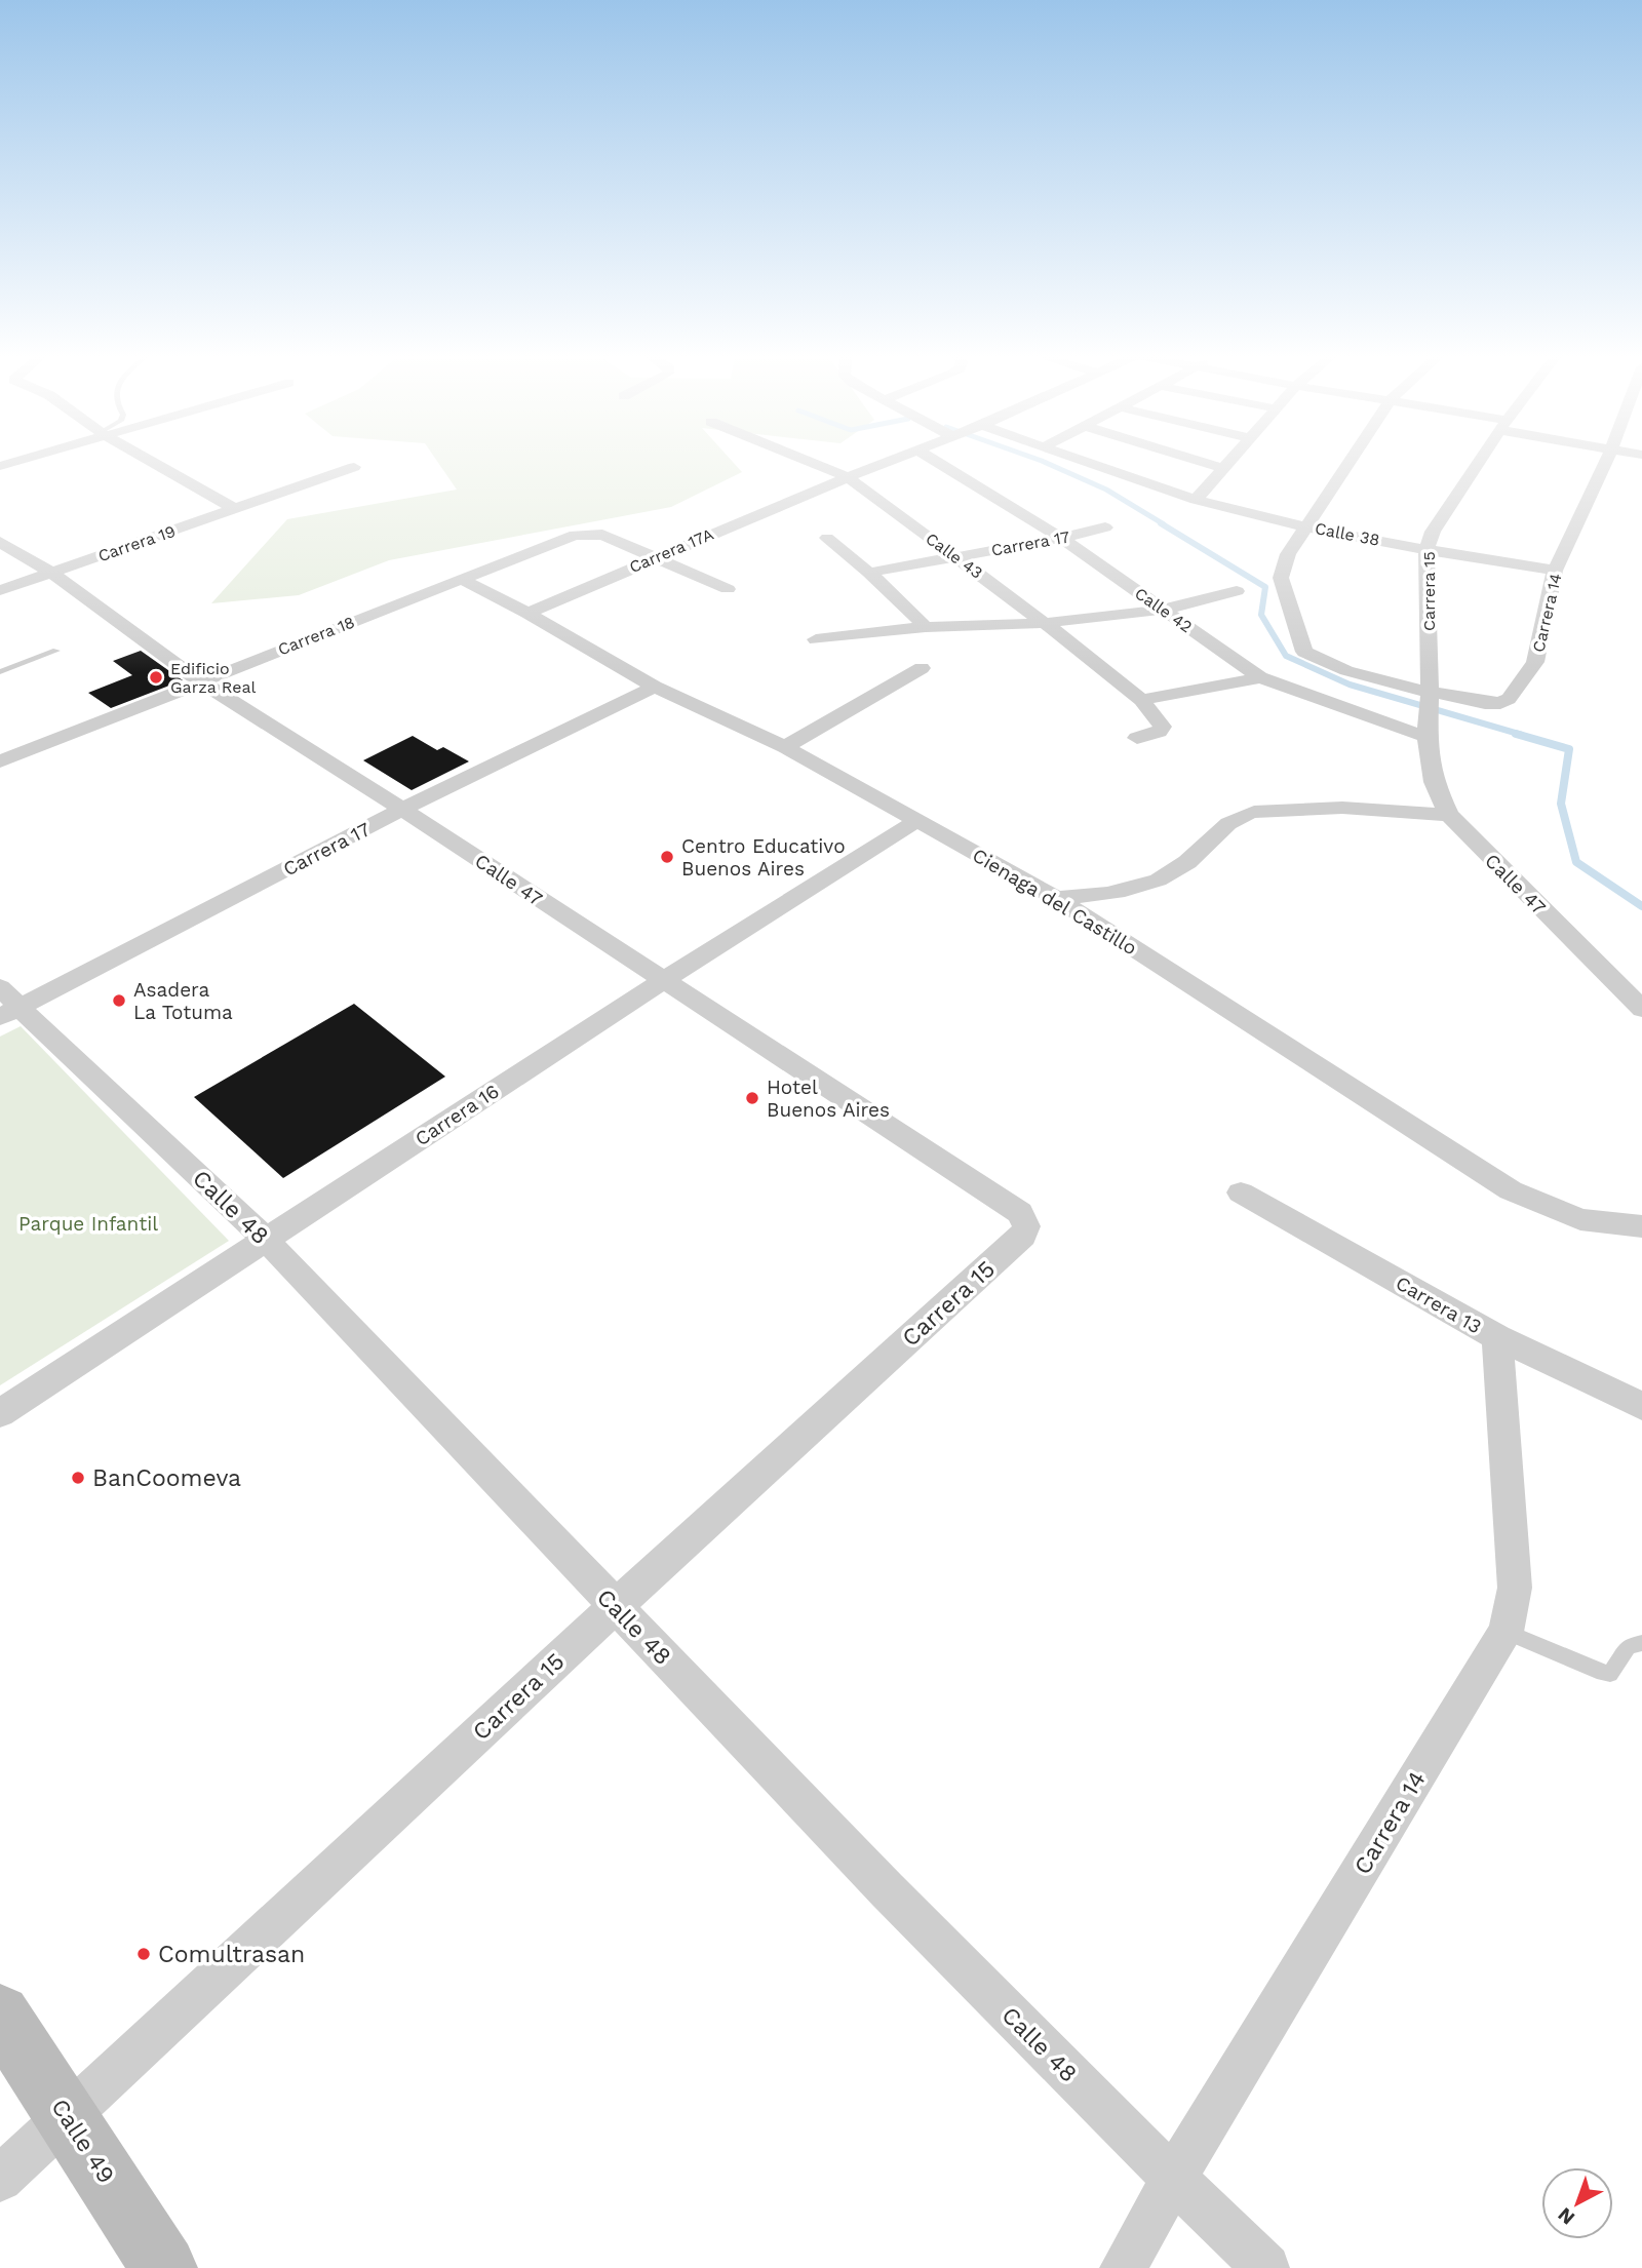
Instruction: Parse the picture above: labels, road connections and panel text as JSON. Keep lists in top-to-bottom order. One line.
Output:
{"streets":{"street":["Calle 38","Carrera 19","Carrera 17","Carrera 17A","Calle 43","Carrera 15","Calle 42","Carrera 14","Carrera 18","Calle 47","Cienaga del Castillo","Carrera 16","Calle 48","Carrera 13","Calle 49"]},"crossings":[["Calle 38","Carrera 15"],["Calle 38","Carrera 14"],["Carrera 19","Calle 47"],["Carrera 17","Calle 43"],["Carrera 17","Calle 42"],["Carrera 17","Calle 47"],["Carrera 17","Cienaga del Castillo"],["Carrera 17","Calle 48"],["Carrera 17A","Calle 43"],["Carrera 17A","Carrera 18"],["Carrera 17A","Cienaga del Castillo"],["Carrera 15","Calle 42"],["Carrera 15","Carrera 14"],["Carrera 15","Calle 47"],["Carrera 15","Calle 48"],["Carrera 15","Calle 49"],["Calle 42","Carrera 14"],["Calle 42","Calle 47"],["Carrera 14","Calle 47"],["Carrera 14","Calle 48"],["Carrera 14","Carrera 13"],["Carrera 18","Calle 47"],["Carrera 18","Cienaga del Castillo"],["Calle 47","Carrera 16"],["Cienaga del Castillo","Carrera 16"],["Carrera 16","Calle 48"]],"parks":["Parque Infantil"],"places":["Edificio Garza Real","Centro Educativo Buenos Aires","Asadera La Totuma","Hotel Buenos Aires","BanCoomeva","Comultrasan"],"north":"bottom left"}
